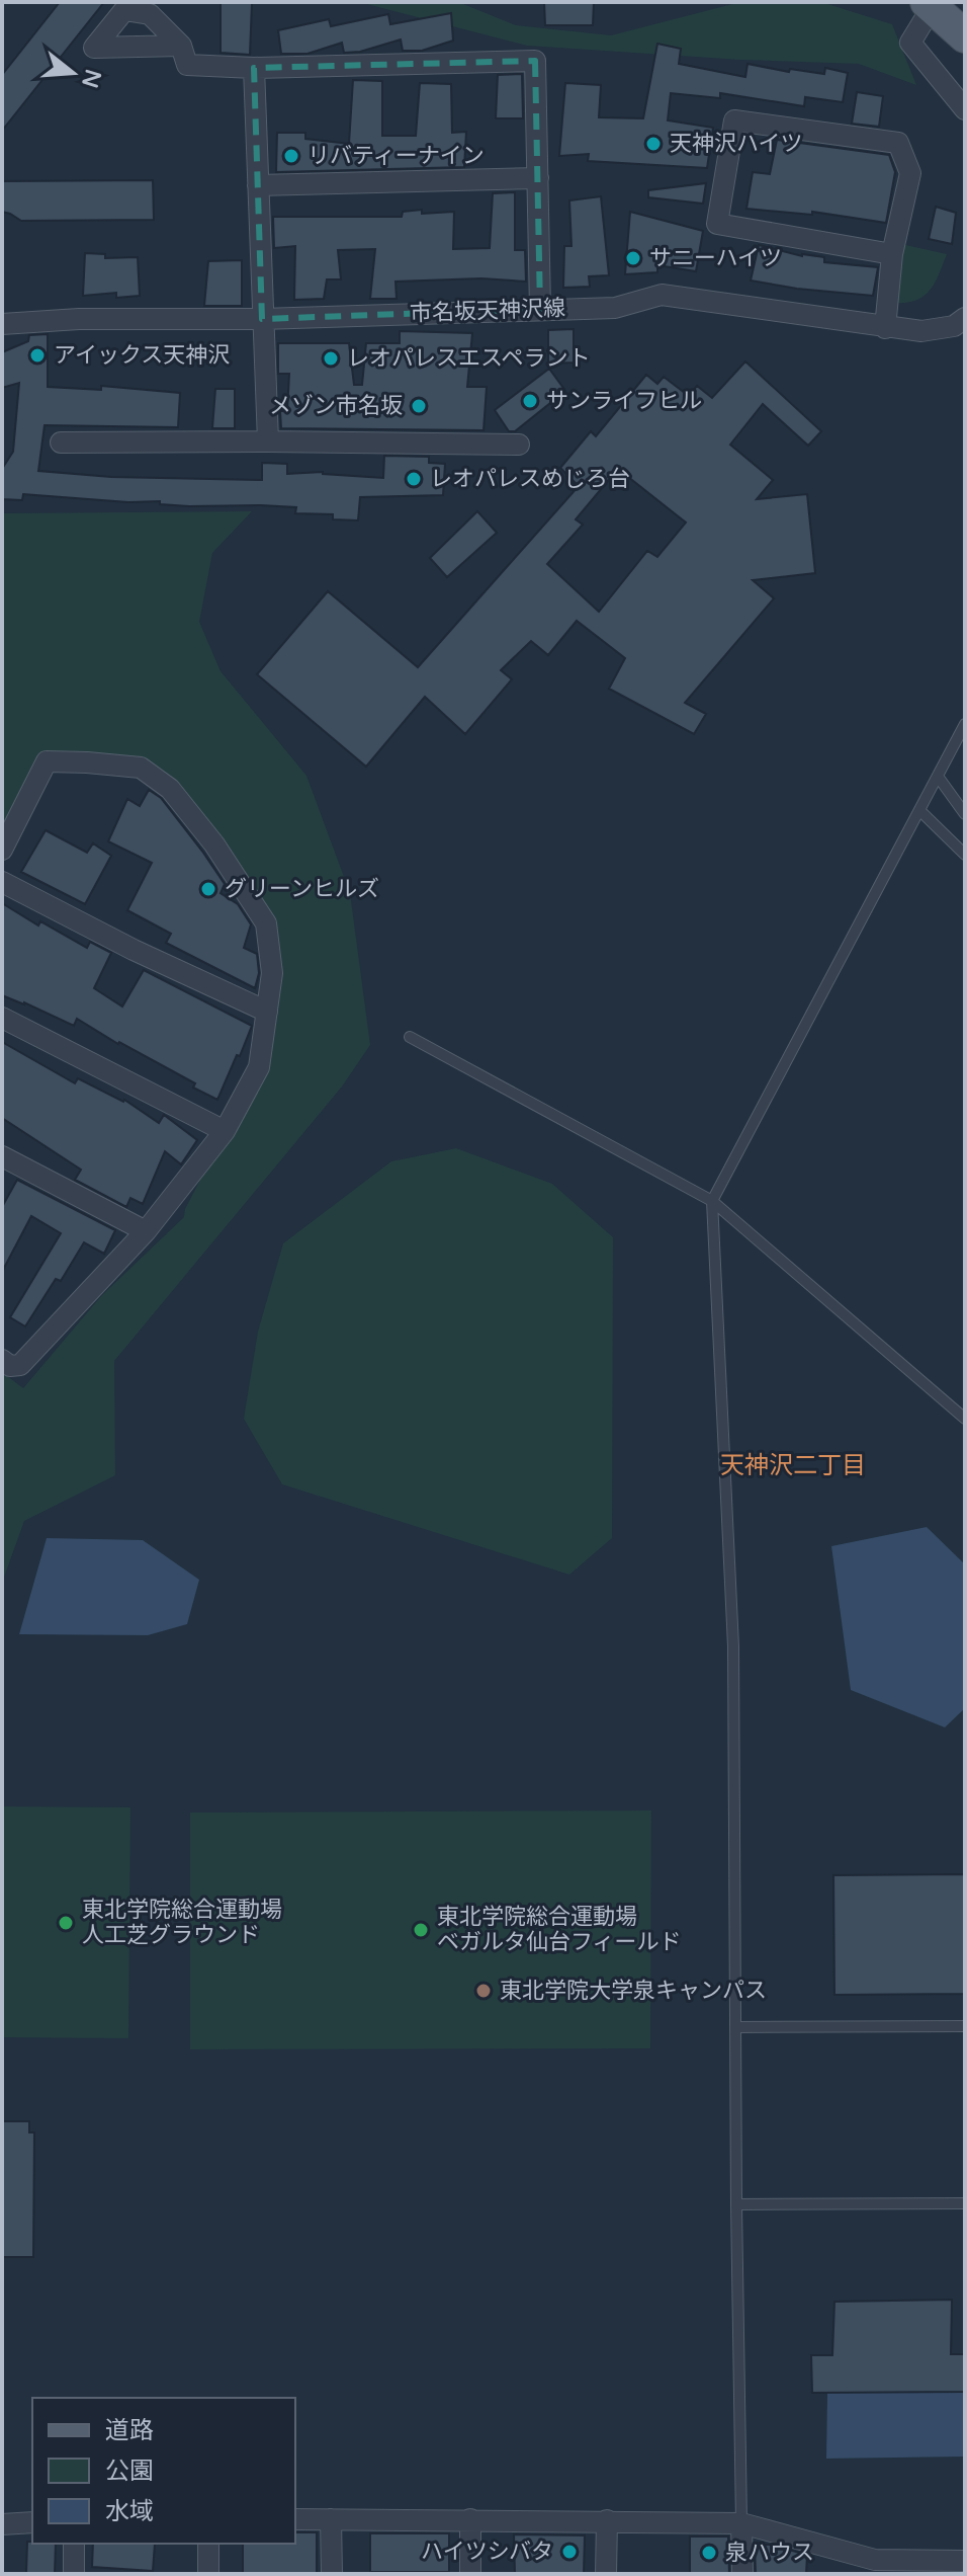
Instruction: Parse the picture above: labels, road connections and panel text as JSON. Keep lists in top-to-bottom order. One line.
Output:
{"streets":{"street":["市名坂天神沢線"]},"districts":["天神沢二丁目"],"places":["天神沢ハイツ","リバティーナイン","サニーハイツ","アイックス天神沢","レオパレスエスペラント","サンライフヒル","メゾン市名坂","レオパレスめじろ台","グリーンヒルズ","東北学院総合運動場 人工芝グラウンド","東北学院総合運動場 ベガルタ仙台フィールド","東北学院大学泉キャンパス","ハイツシバタ","泉ハウス"],"legend":["道路","公園","水域"],"north":"right"}
